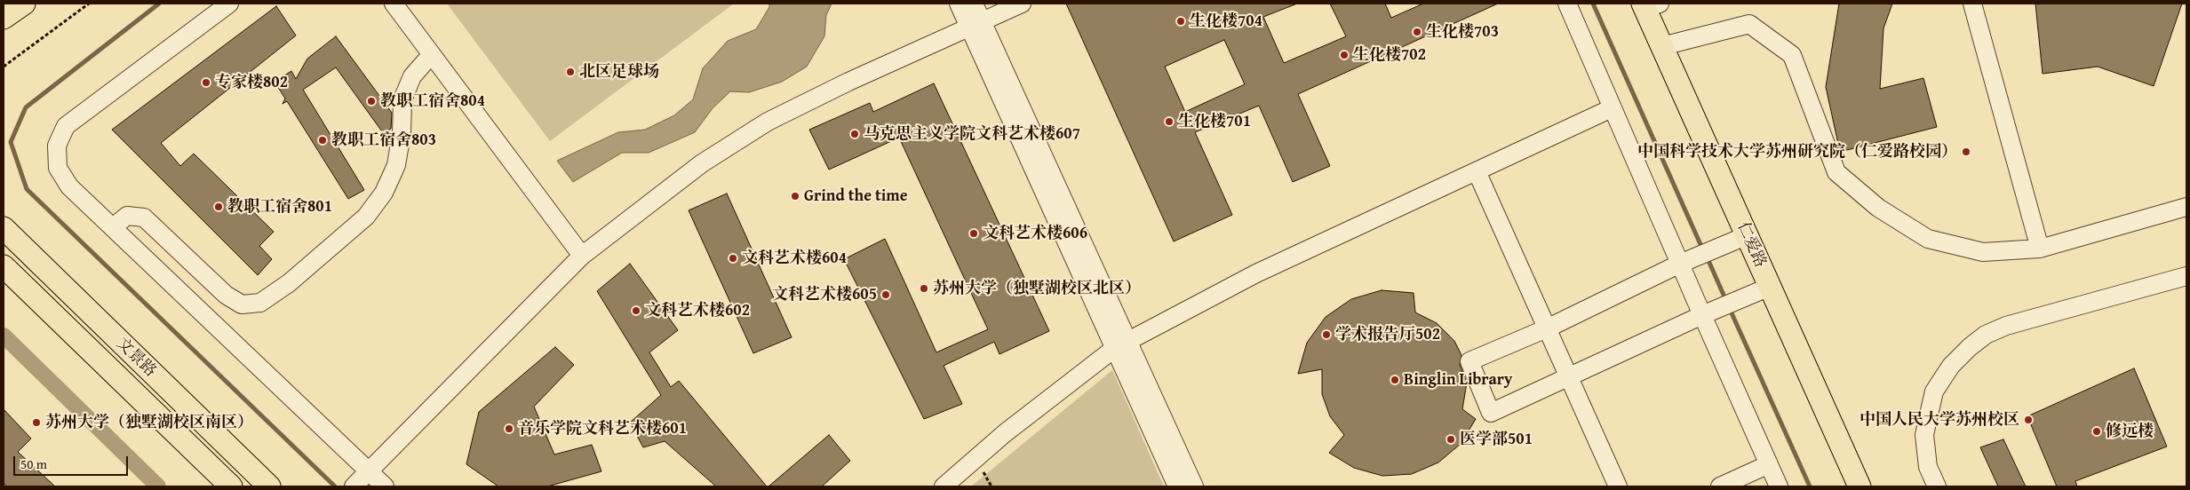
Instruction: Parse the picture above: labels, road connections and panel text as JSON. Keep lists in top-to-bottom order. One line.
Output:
{"streets":{"main road":["仁爱路","文景路"]},"places":["生化楼704","生化楼703","生化楼702","北区足球场","专家楼802","教职工宿舍804","生化楼701","马克思主义学院文科艺术楼607","教职工宿舍803","中国科学技术大学苏州研究院（仁爱路校园）","Grind the time","教职工宿舍801","文科艺术楼606","文科艺术楼604","苏州大学（独墅湖校区北区）","文科艺术楼605","文科艺术楼602","学术报告厅502","Binglin Library","中国人民大学苏州校区","苏州大学（独墅湖校区南区）","音乐学院文科艺术楼601","修远楼","医学部501"],"scale_bar":"50 m"}
